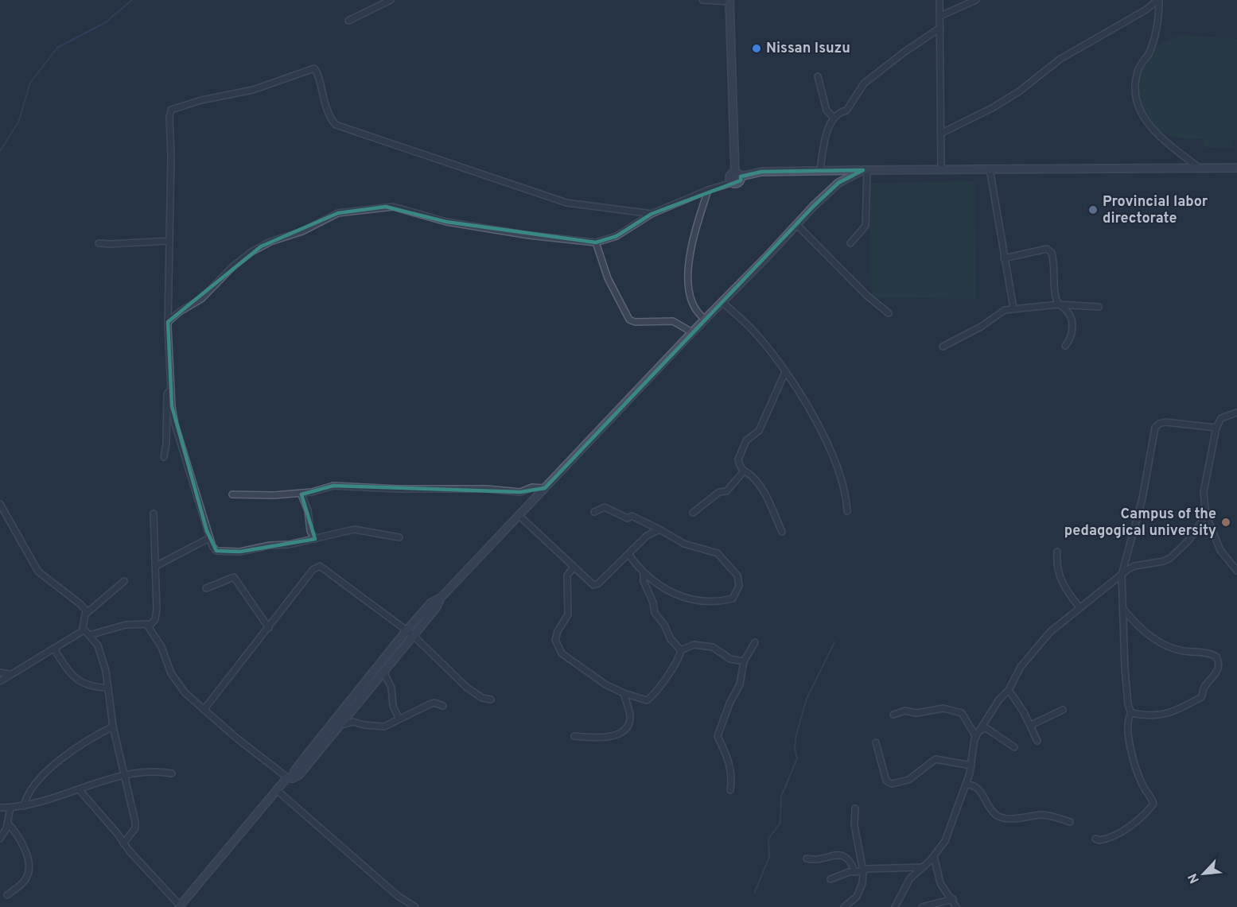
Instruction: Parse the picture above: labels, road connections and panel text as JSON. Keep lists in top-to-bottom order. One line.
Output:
{"places":["Nissan Isuzu","Provincial labor directorate","Campus of the pedagogical university"],"north":"bottom left"}
